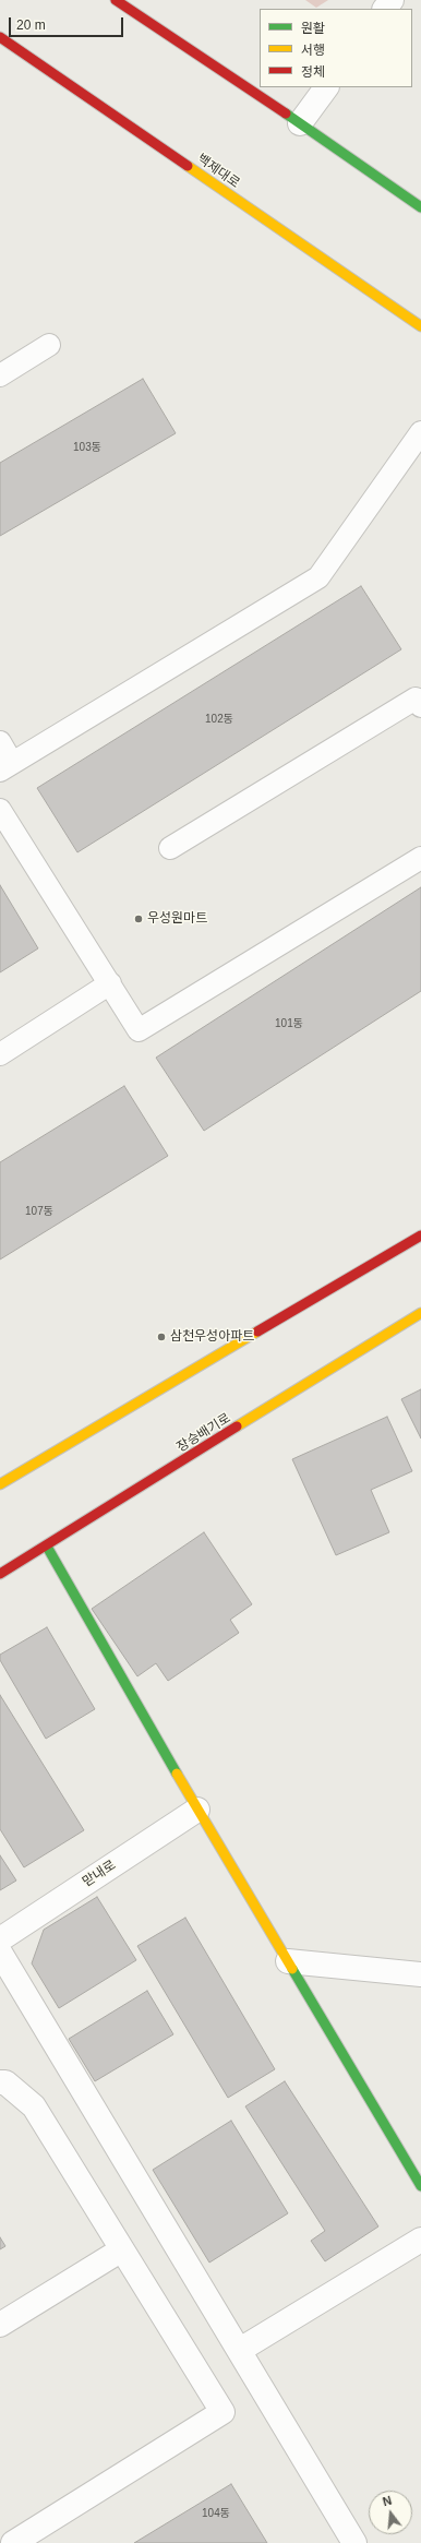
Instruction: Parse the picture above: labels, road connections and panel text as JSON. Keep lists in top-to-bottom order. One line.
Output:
{"streets":{"street":["백제대로","장승배기로","맏내로"]},"places":["우성원마트","삼천우성아파트"],"house_numbers":["103동","102동","101동","107동","104동"],"legend":["원활","서행","정체"],"scale_bar":"20 m","north":"top"}
